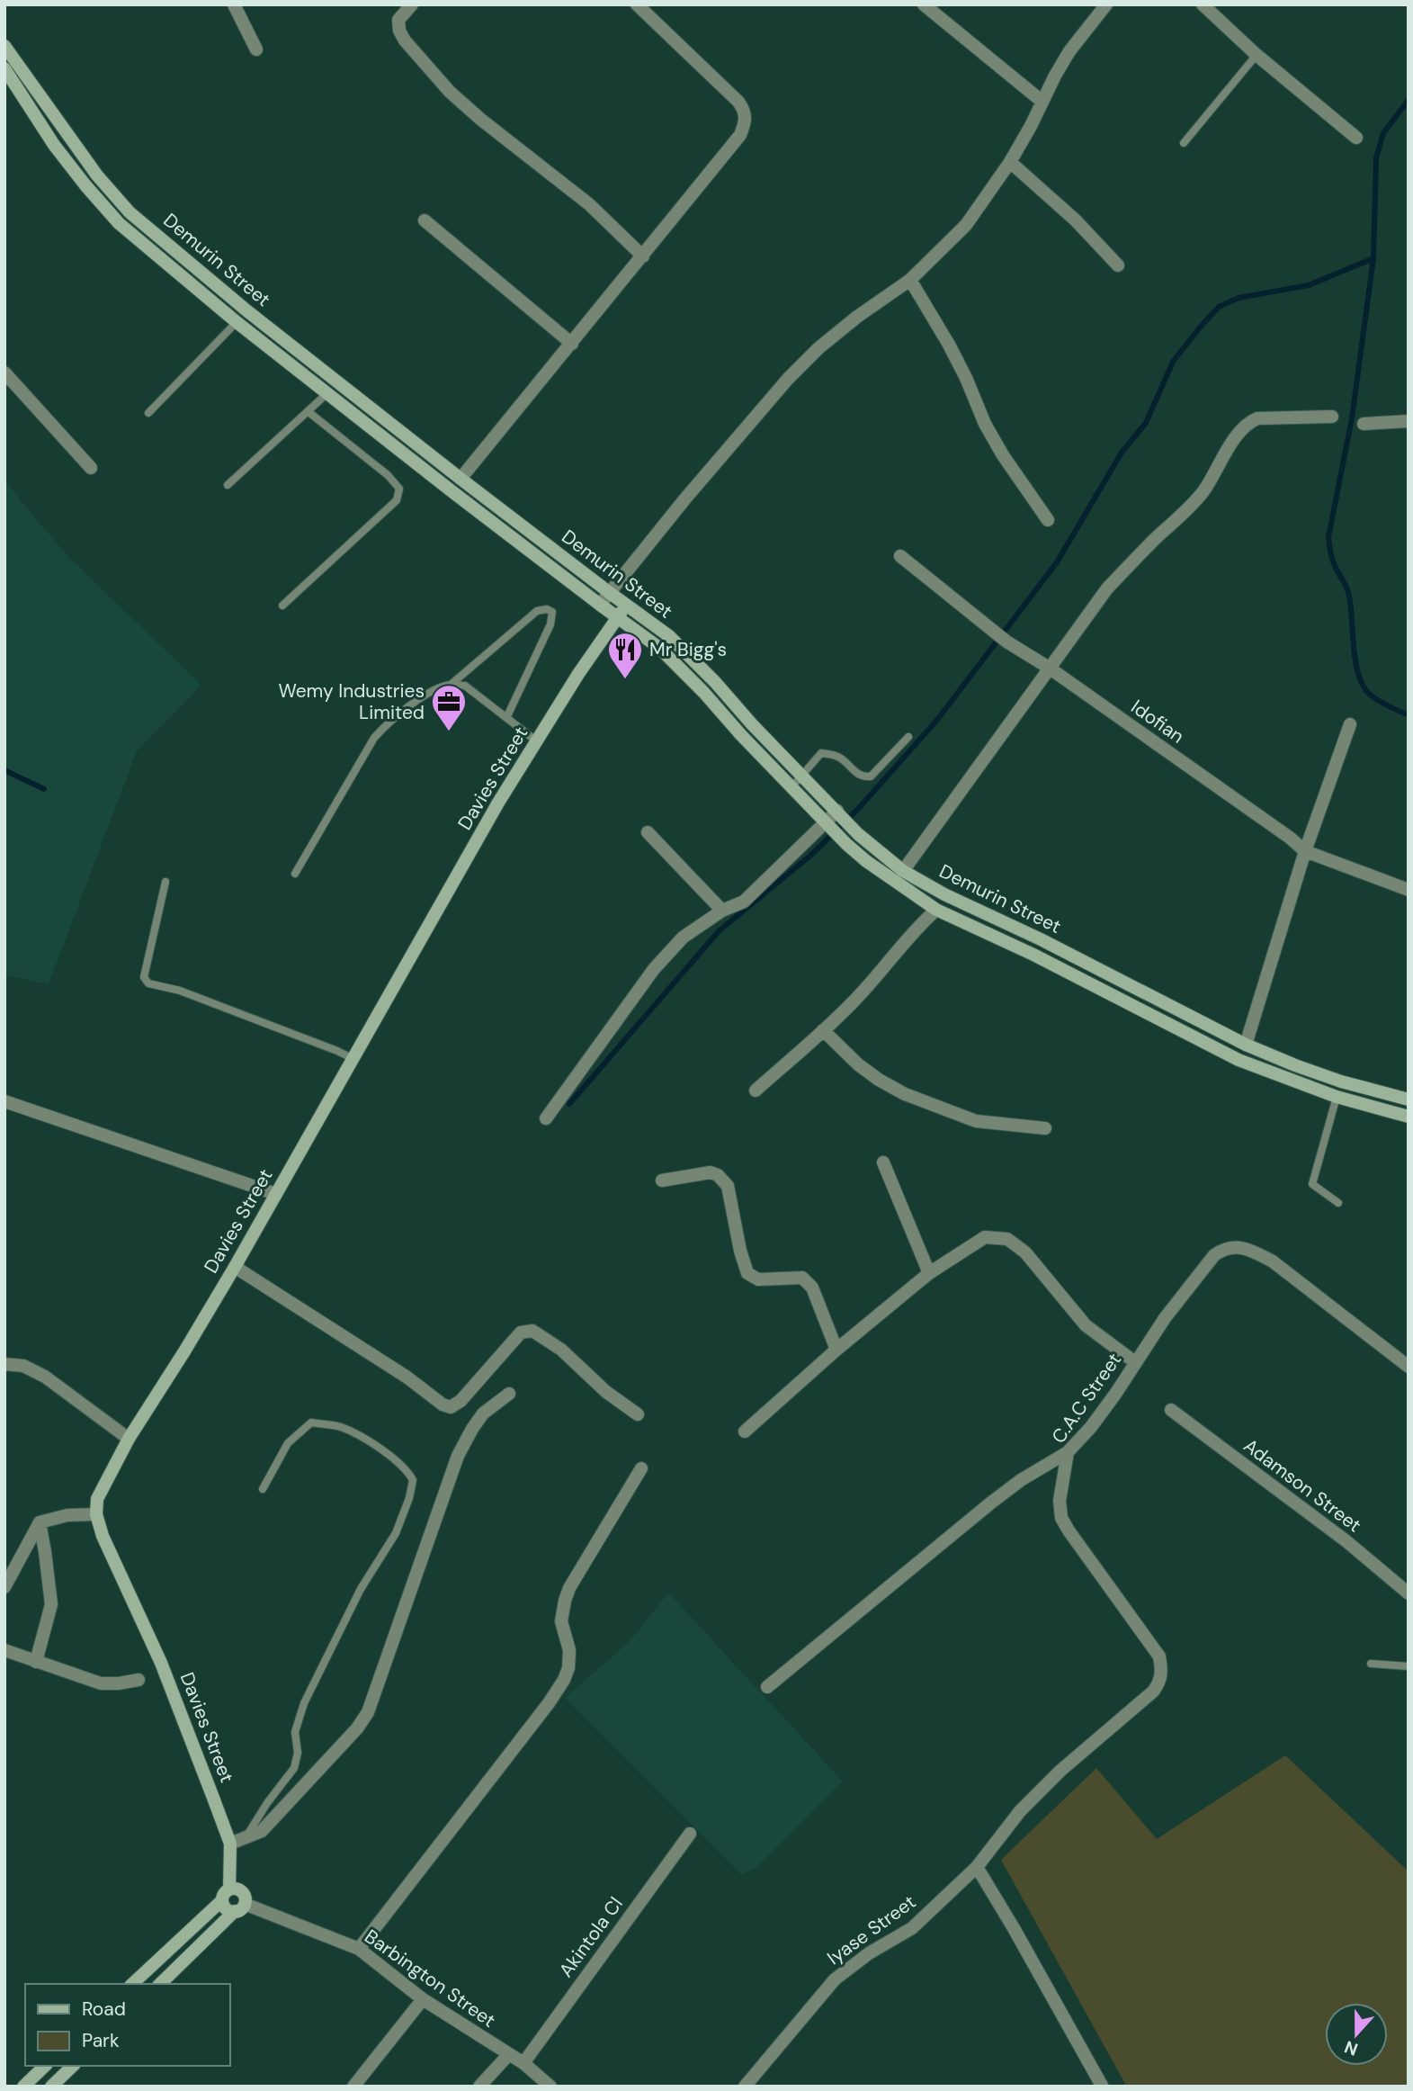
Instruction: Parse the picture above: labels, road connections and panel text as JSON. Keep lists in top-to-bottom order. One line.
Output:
{"streets":{"street":["Demurin Street","Idofian","Davies Street","C.A.C Street","Adamson Street","Iyase Street","Akintola Cl","Barbington Street"]},"crossings":[["Demurin Street","Davies Street"],["Davies Street","Barbington Street"],["C.A.C Street","Iyase Street"],["Akintola Cl","Barbington Street"]],"places":{"restaurant":["Mr Bigg's"],"office":["Wemy Industries Limited"]},"legend":["Road","Park"],"north":"bottom"}
